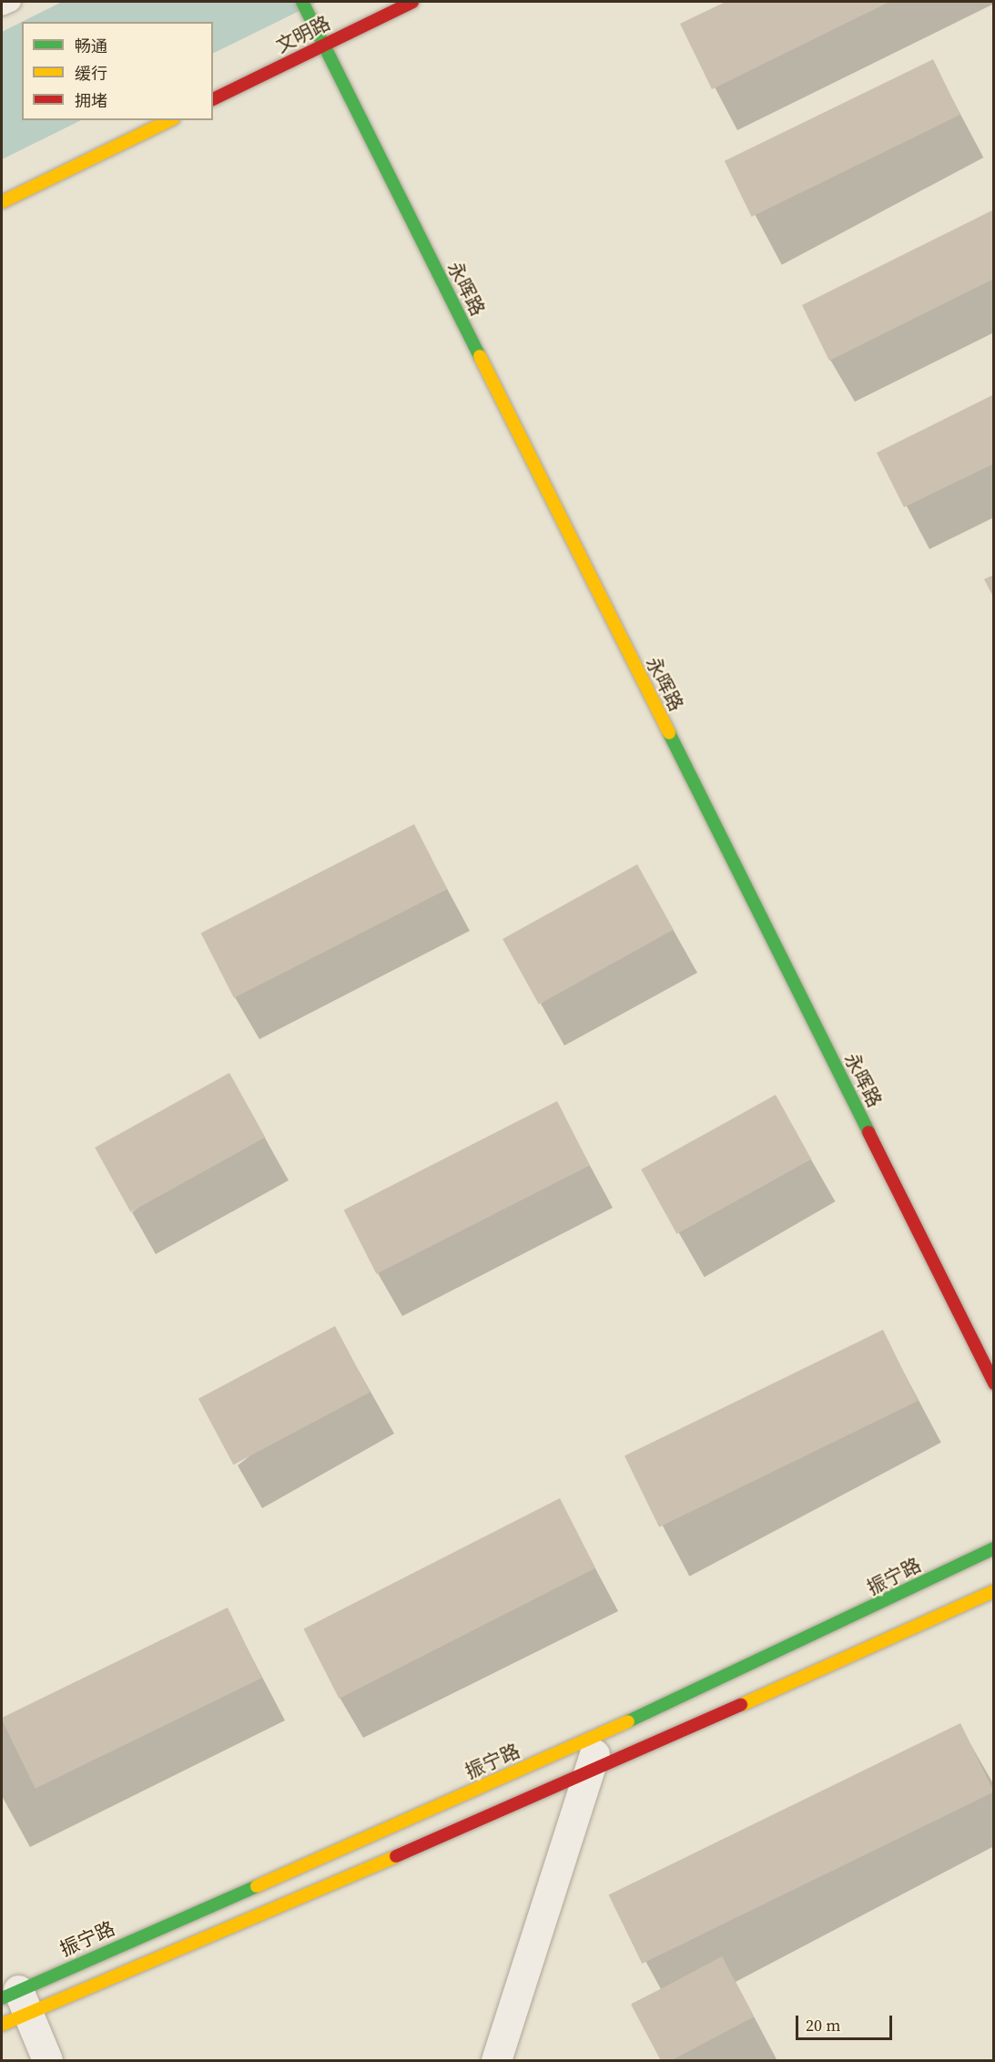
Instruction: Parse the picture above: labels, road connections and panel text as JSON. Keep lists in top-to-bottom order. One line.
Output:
{"streets":{"street":["文明路","永晖路","振宁路"]},"crossings":[["文明路","永晖路"]],"legend":["畅通","缓行","拥堵"],"scale_bar":"20 m"}
